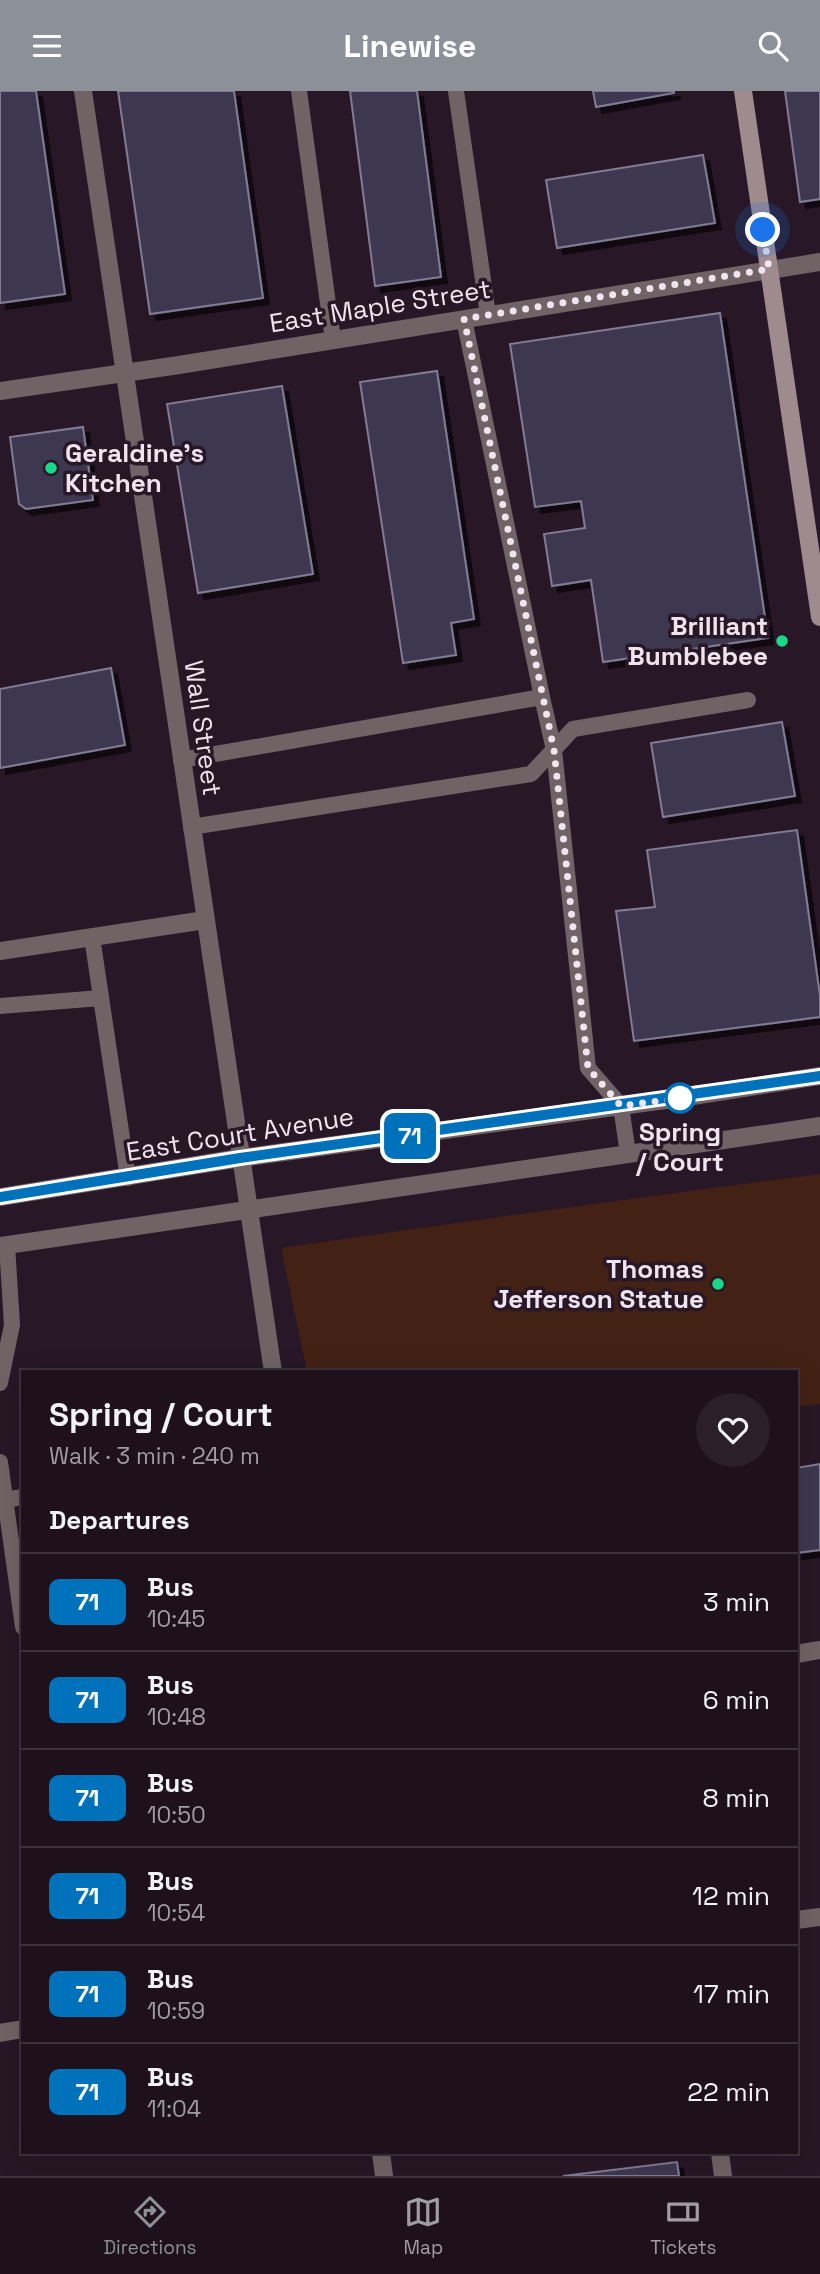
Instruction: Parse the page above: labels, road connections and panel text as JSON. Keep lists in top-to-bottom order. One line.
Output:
{"streets":{"street":["East Maple Street","Wall Street","East Court Avenue"]},"crossings":[["East Maple Street","Wall Street"],["Wall Street","East Court Avenue"]],"places":["Geraldine's Kitchen","Brilliant Bumblebee","Spring / Court","Thomas Jefferson Statue"],"lines":["bus line 71"],"page":{"header":"Linewise","on_map":"71","heading":[["Spring / Court","Walk · 3 min · 240 m"],"Departures"],"list":[{"mark":"71","name":"Bus","note":"10:45","value":"3 min"},{"mark":"71","name":"Bus","note":"10:48","value":"6 min"},{"mark":"71","name":"Bus","note":"10:50","value":"8 min"},{"mark":"71","name":"Bus","note":"10:54","value":"12 min"},{"mark":"71","name":"Bus","note":"10:59","value":"17 min"},{"mark":"71","name":"Bus","note":"11:04","value":"22 min"}],"tabs":["Directions","Map","Tickets"]}}
